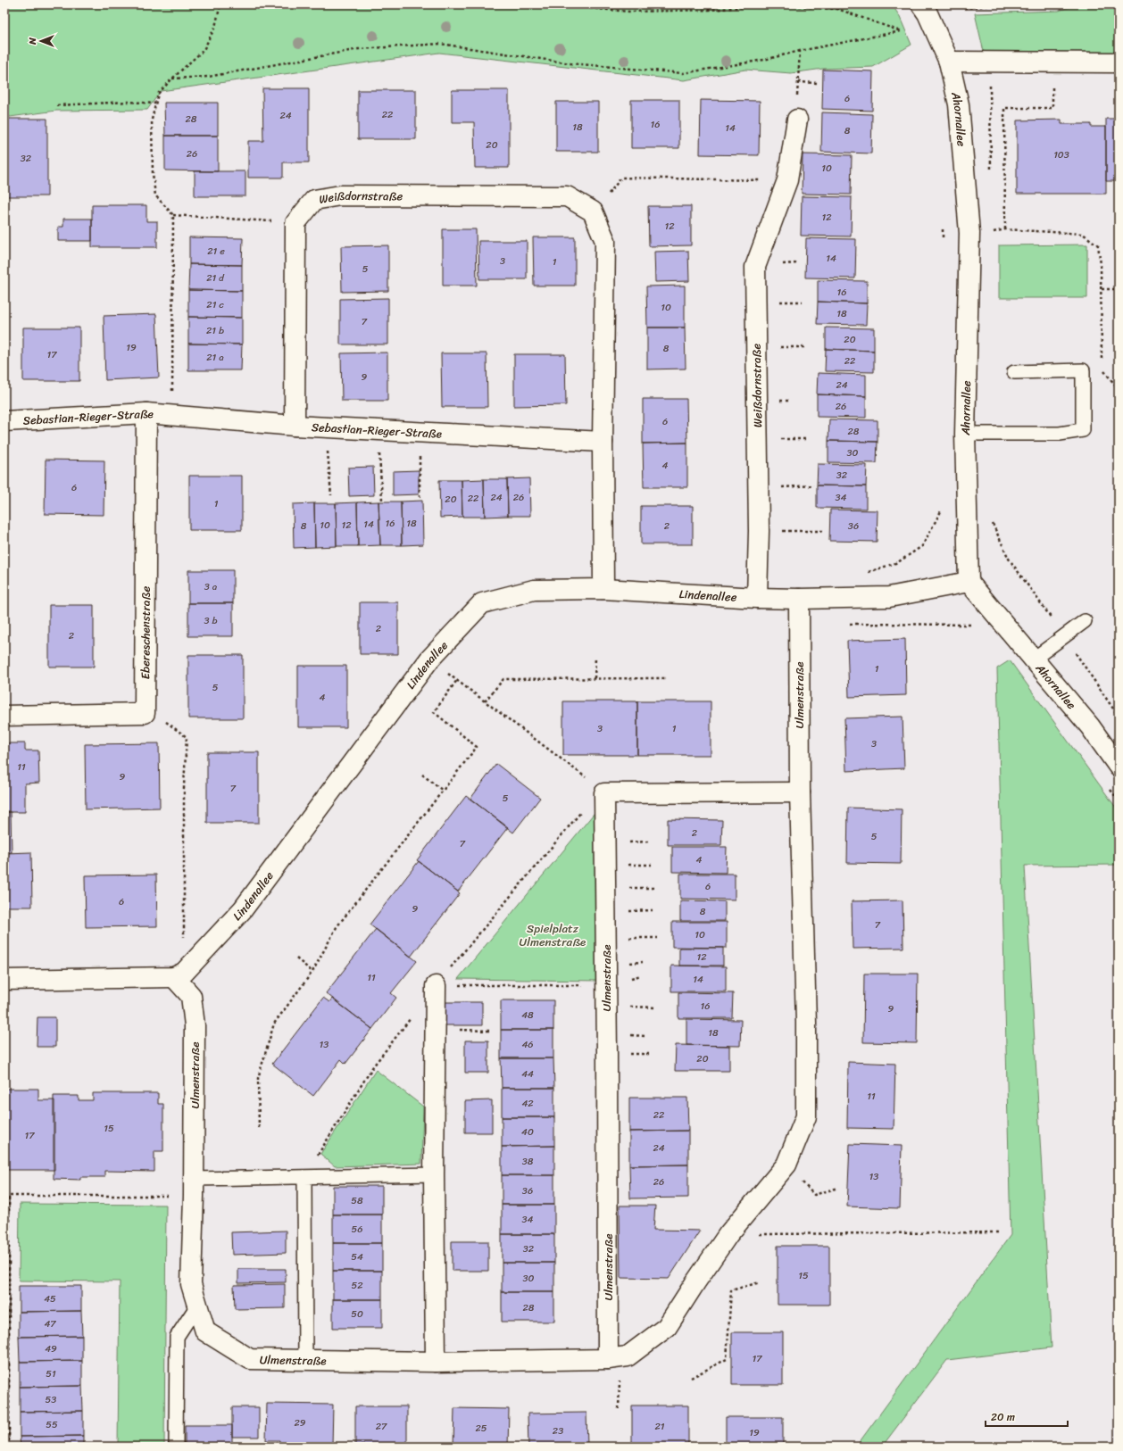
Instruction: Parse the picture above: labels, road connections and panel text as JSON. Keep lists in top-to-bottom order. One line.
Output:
{"streets":{"street":["Ahornallee","Weißdornstraße","Sebastian-Rieger-Straße","Lindenallee","Ebereschenstraße","Ulmenstraße"]},"crossings":[["Ahornallee","Lindenallee"],["Weißdornstraße","Lindenallee"],["Sebastian-Rieger-Straße","Ebereschenstraße"],["Lindenallee","Ulmenstraße"]],"parks":["Spielplatz Ulmenstraße"],"house_numbers":["6","22","24","28","16","18","14","8","20","26","103","32","10","12","12","21 e","14","3","1","5","21 d","16","21 c","10","18","7","21 b","20","19","8","17","21 a","22","9","24","26","6","28","30","4","32","6","24","26","34","22","20","1","16","18","14","10","12","8","2","36","3 a","3 b","2","2","1","5","4","3","1","3","11","9","7","5","2","5","7","4","6","6","9","8","7","10","12","11","14","16","9","48","18","13","46","20","44","11","42","22","15","40","17","24","38","13","26","36","58","34","56","32","54","15","30","52","45","28","50","47","49","17","51","53","29","55","27","21","25","23","19"],"scale_bar":"20 m","north":"left"}
